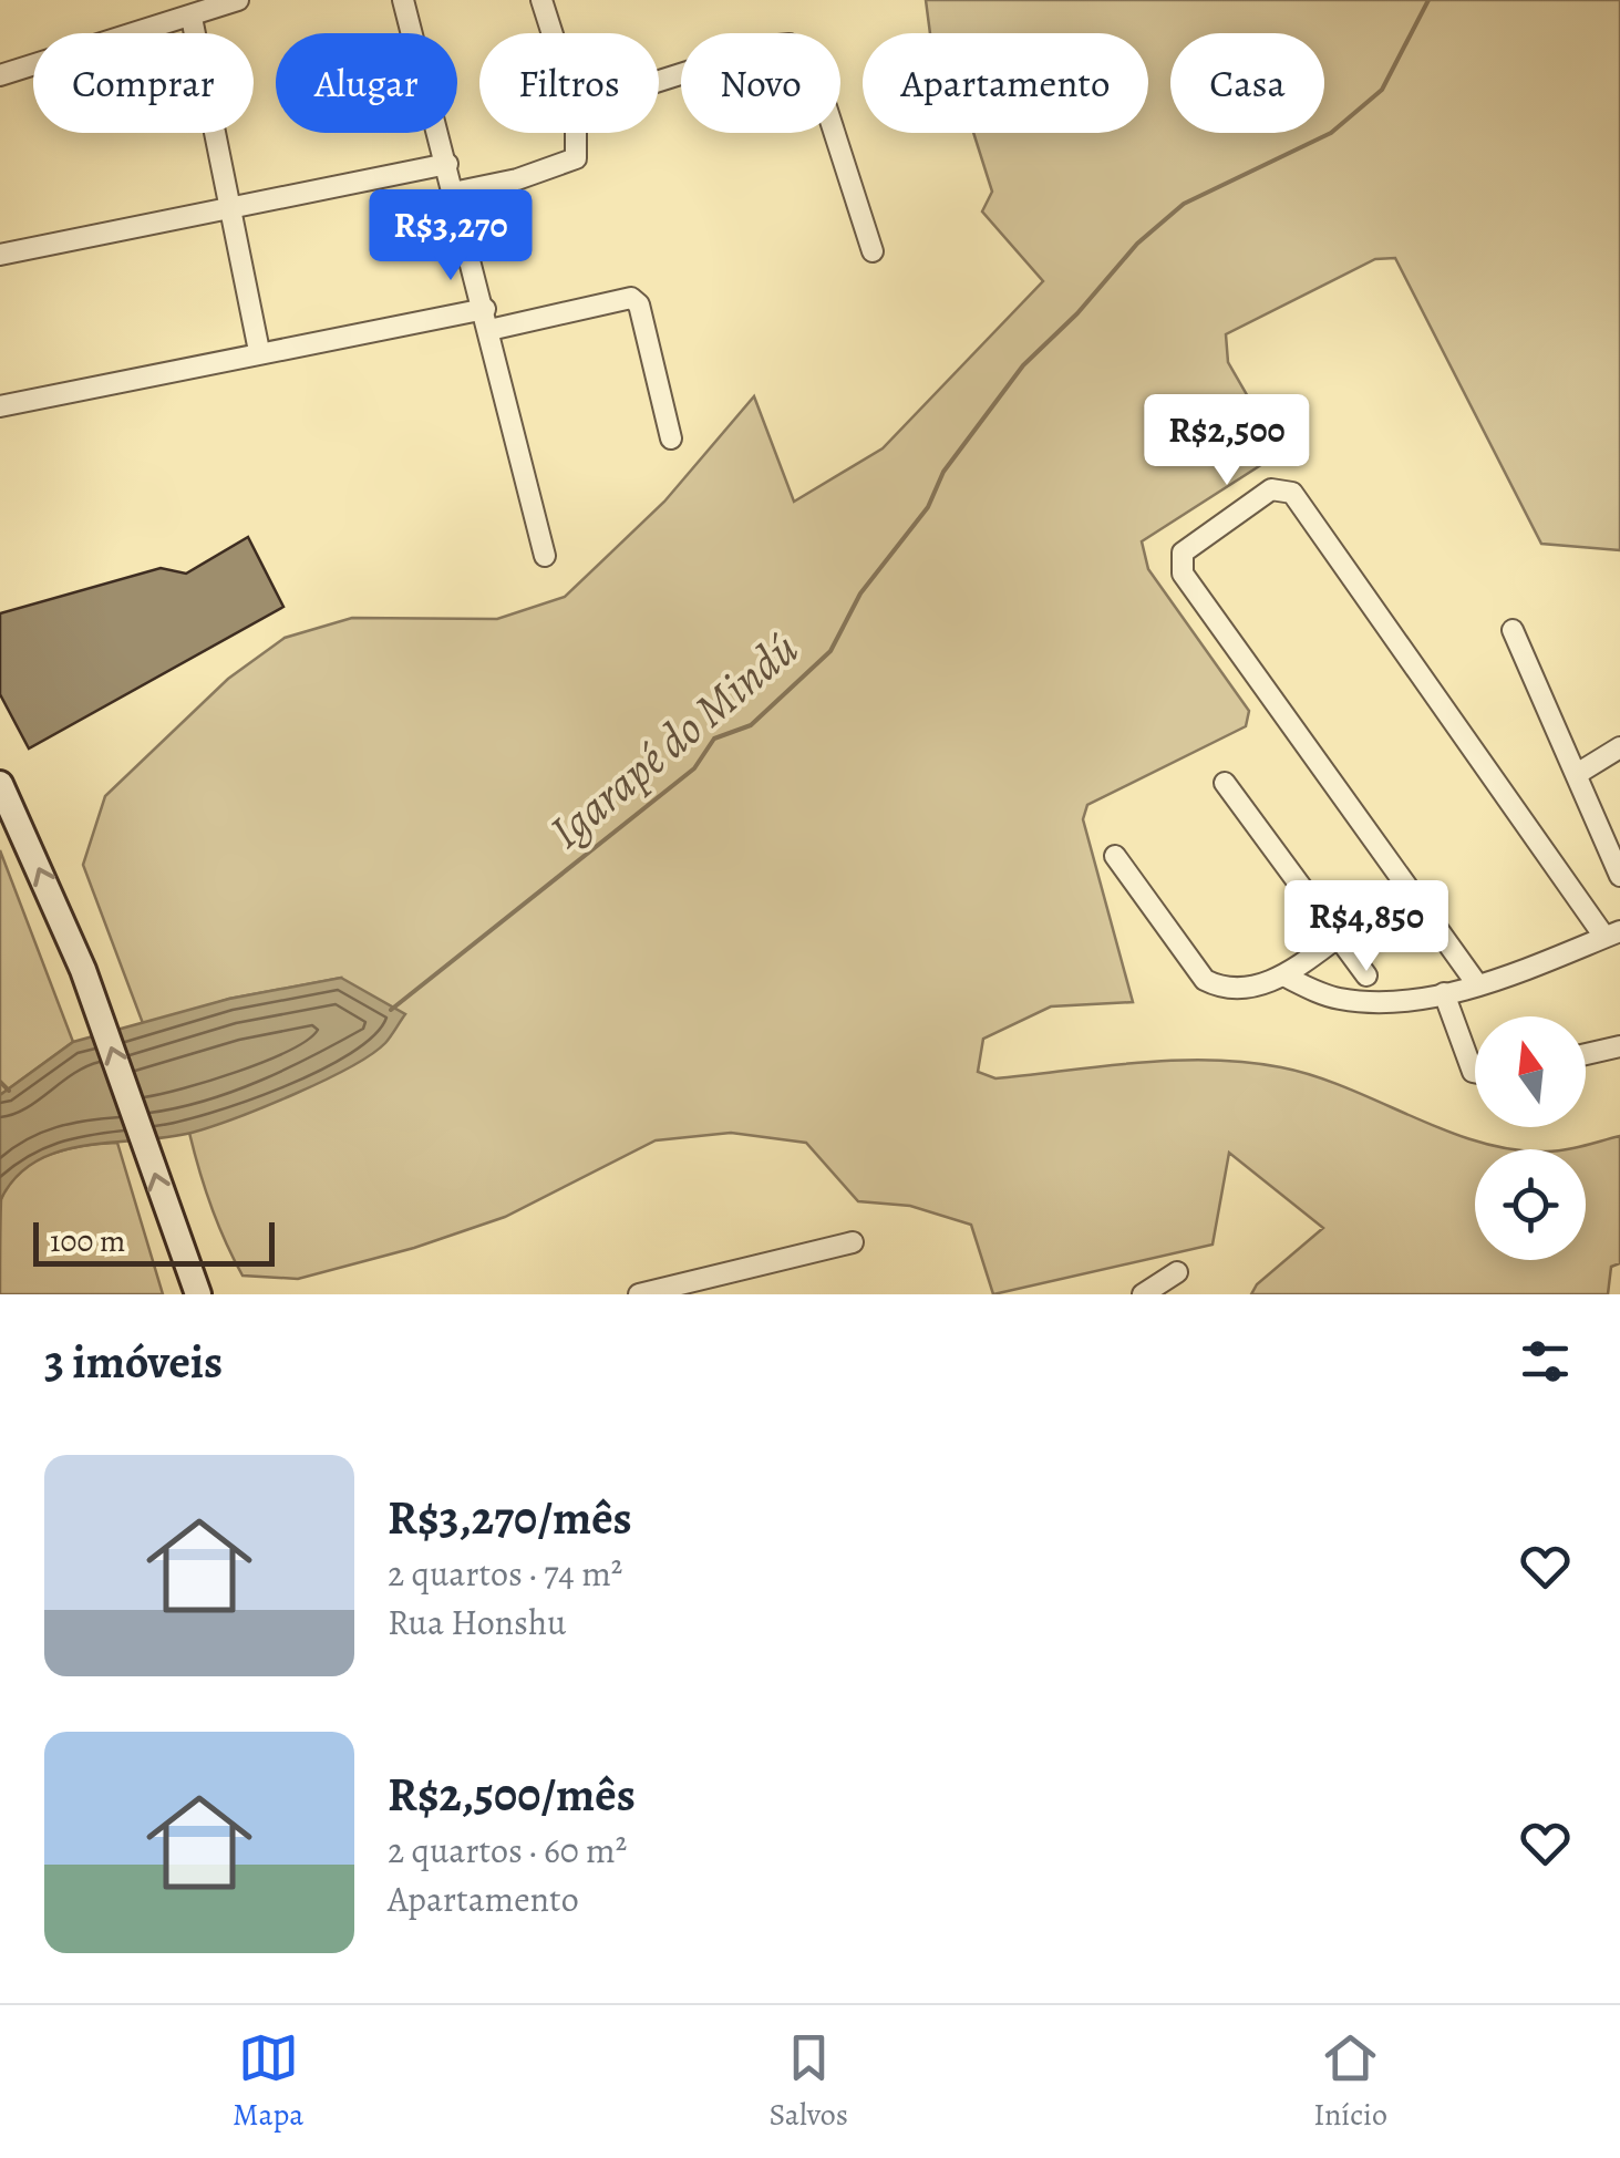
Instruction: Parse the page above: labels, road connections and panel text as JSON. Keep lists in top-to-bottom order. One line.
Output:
{"water":["Igarapé do Mindú"],"scale_bar":"100 m","north":"top","page":{"chip":["Comprar","Alugar","Filtros","Novo","Apartamento","Casa"],"price":["R$3,270","R$2,500","R$4,850"],"scale":"100 m","heading":"3 imóveis","list":[{"name":"R$3,270/mês","note":"2 quartos · 74 m² · Rua Honshu"},{"name":"R$2,500/mês","note":"2 quartos · 60 m² · Apartamento"}],"tabs":["Mapa","Salvos","Início"]}}
